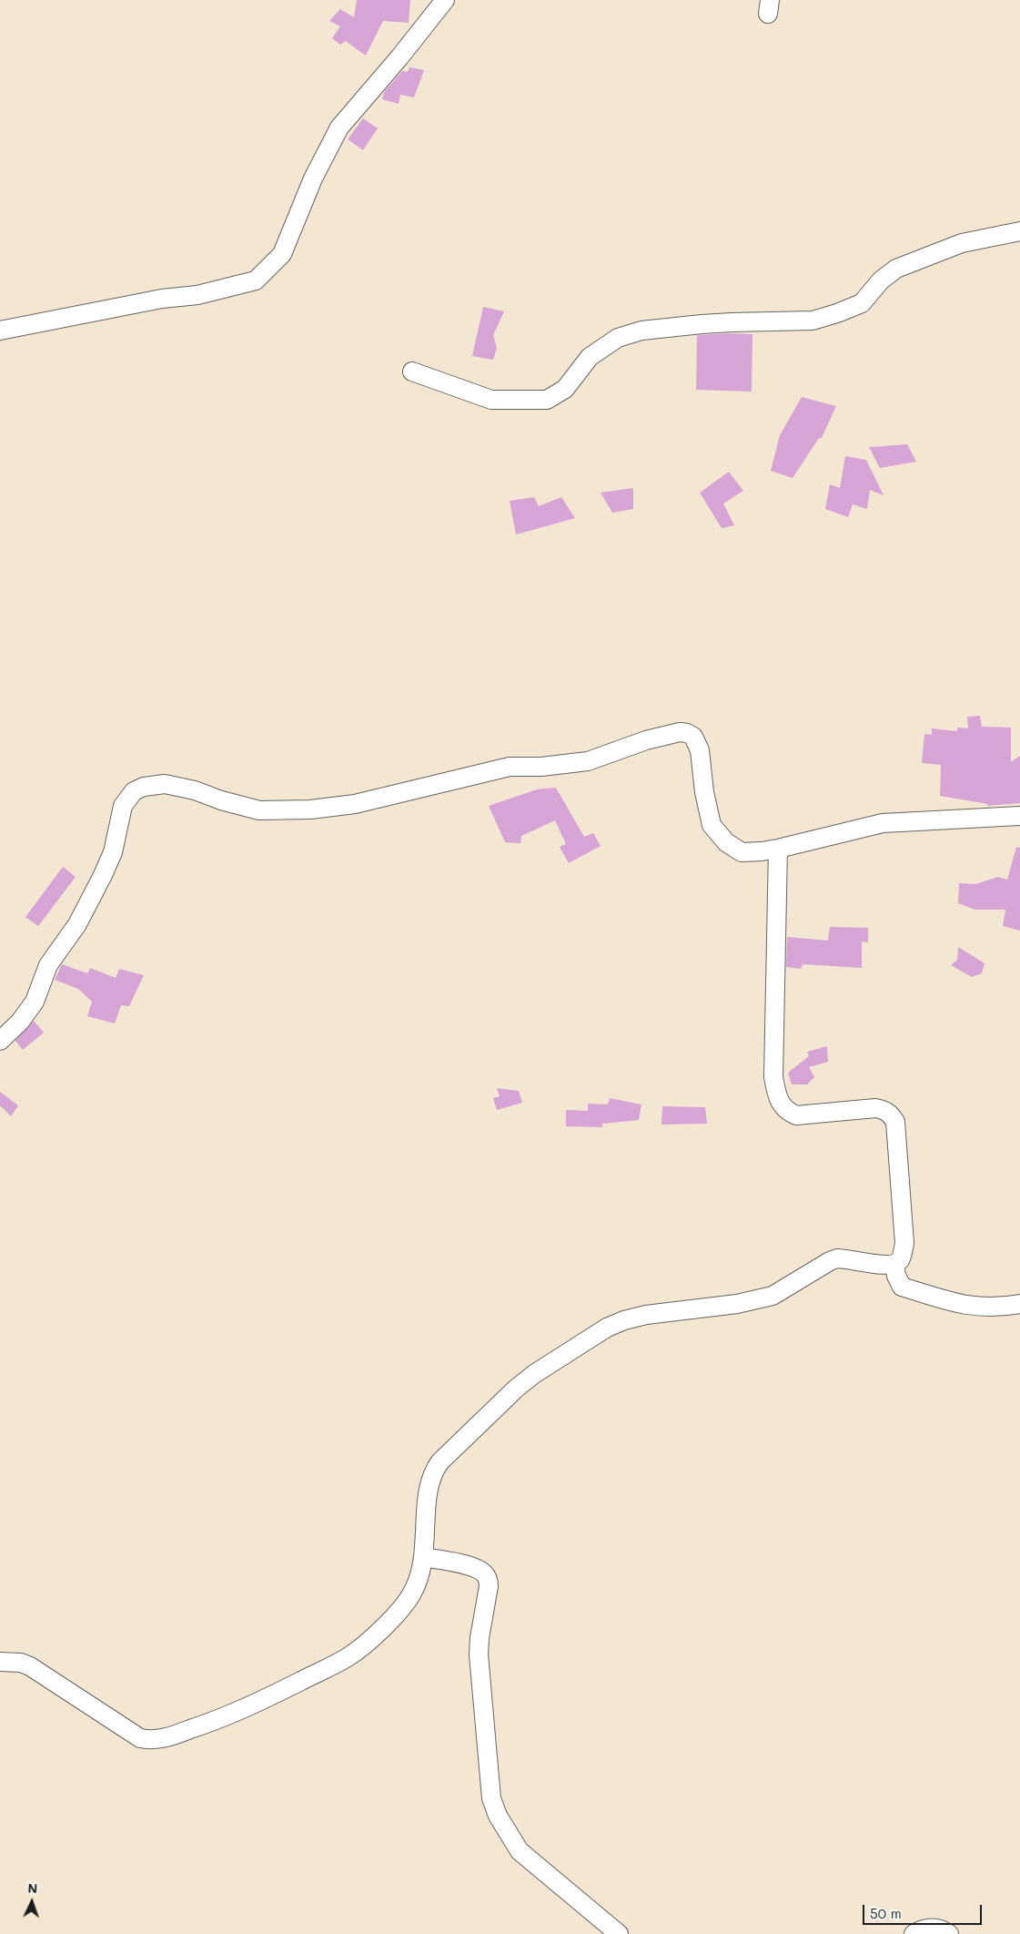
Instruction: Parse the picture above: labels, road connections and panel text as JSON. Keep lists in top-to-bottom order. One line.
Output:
{"scale_bar":"50 m","north":"top"}
